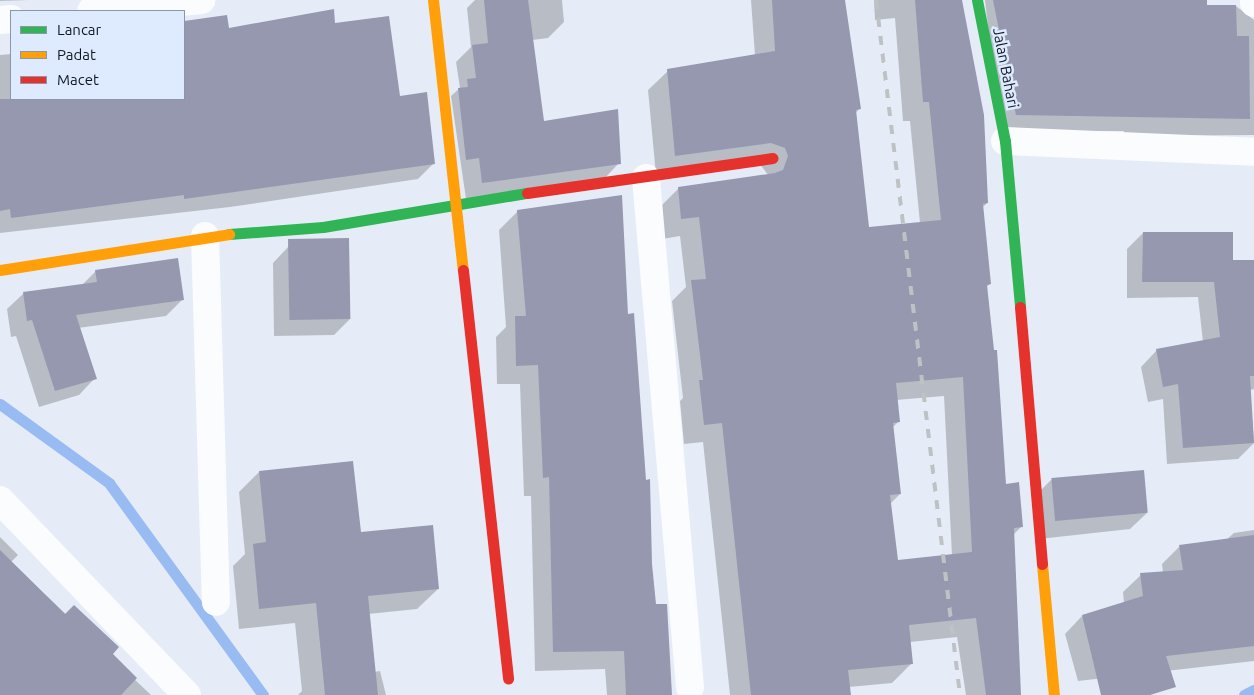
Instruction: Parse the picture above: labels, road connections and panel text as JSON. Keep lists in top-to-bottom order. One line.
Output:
{"streets":{"street":["Jalan Bahari"]},"legend":["Lancar","Padat","Macet"]}
